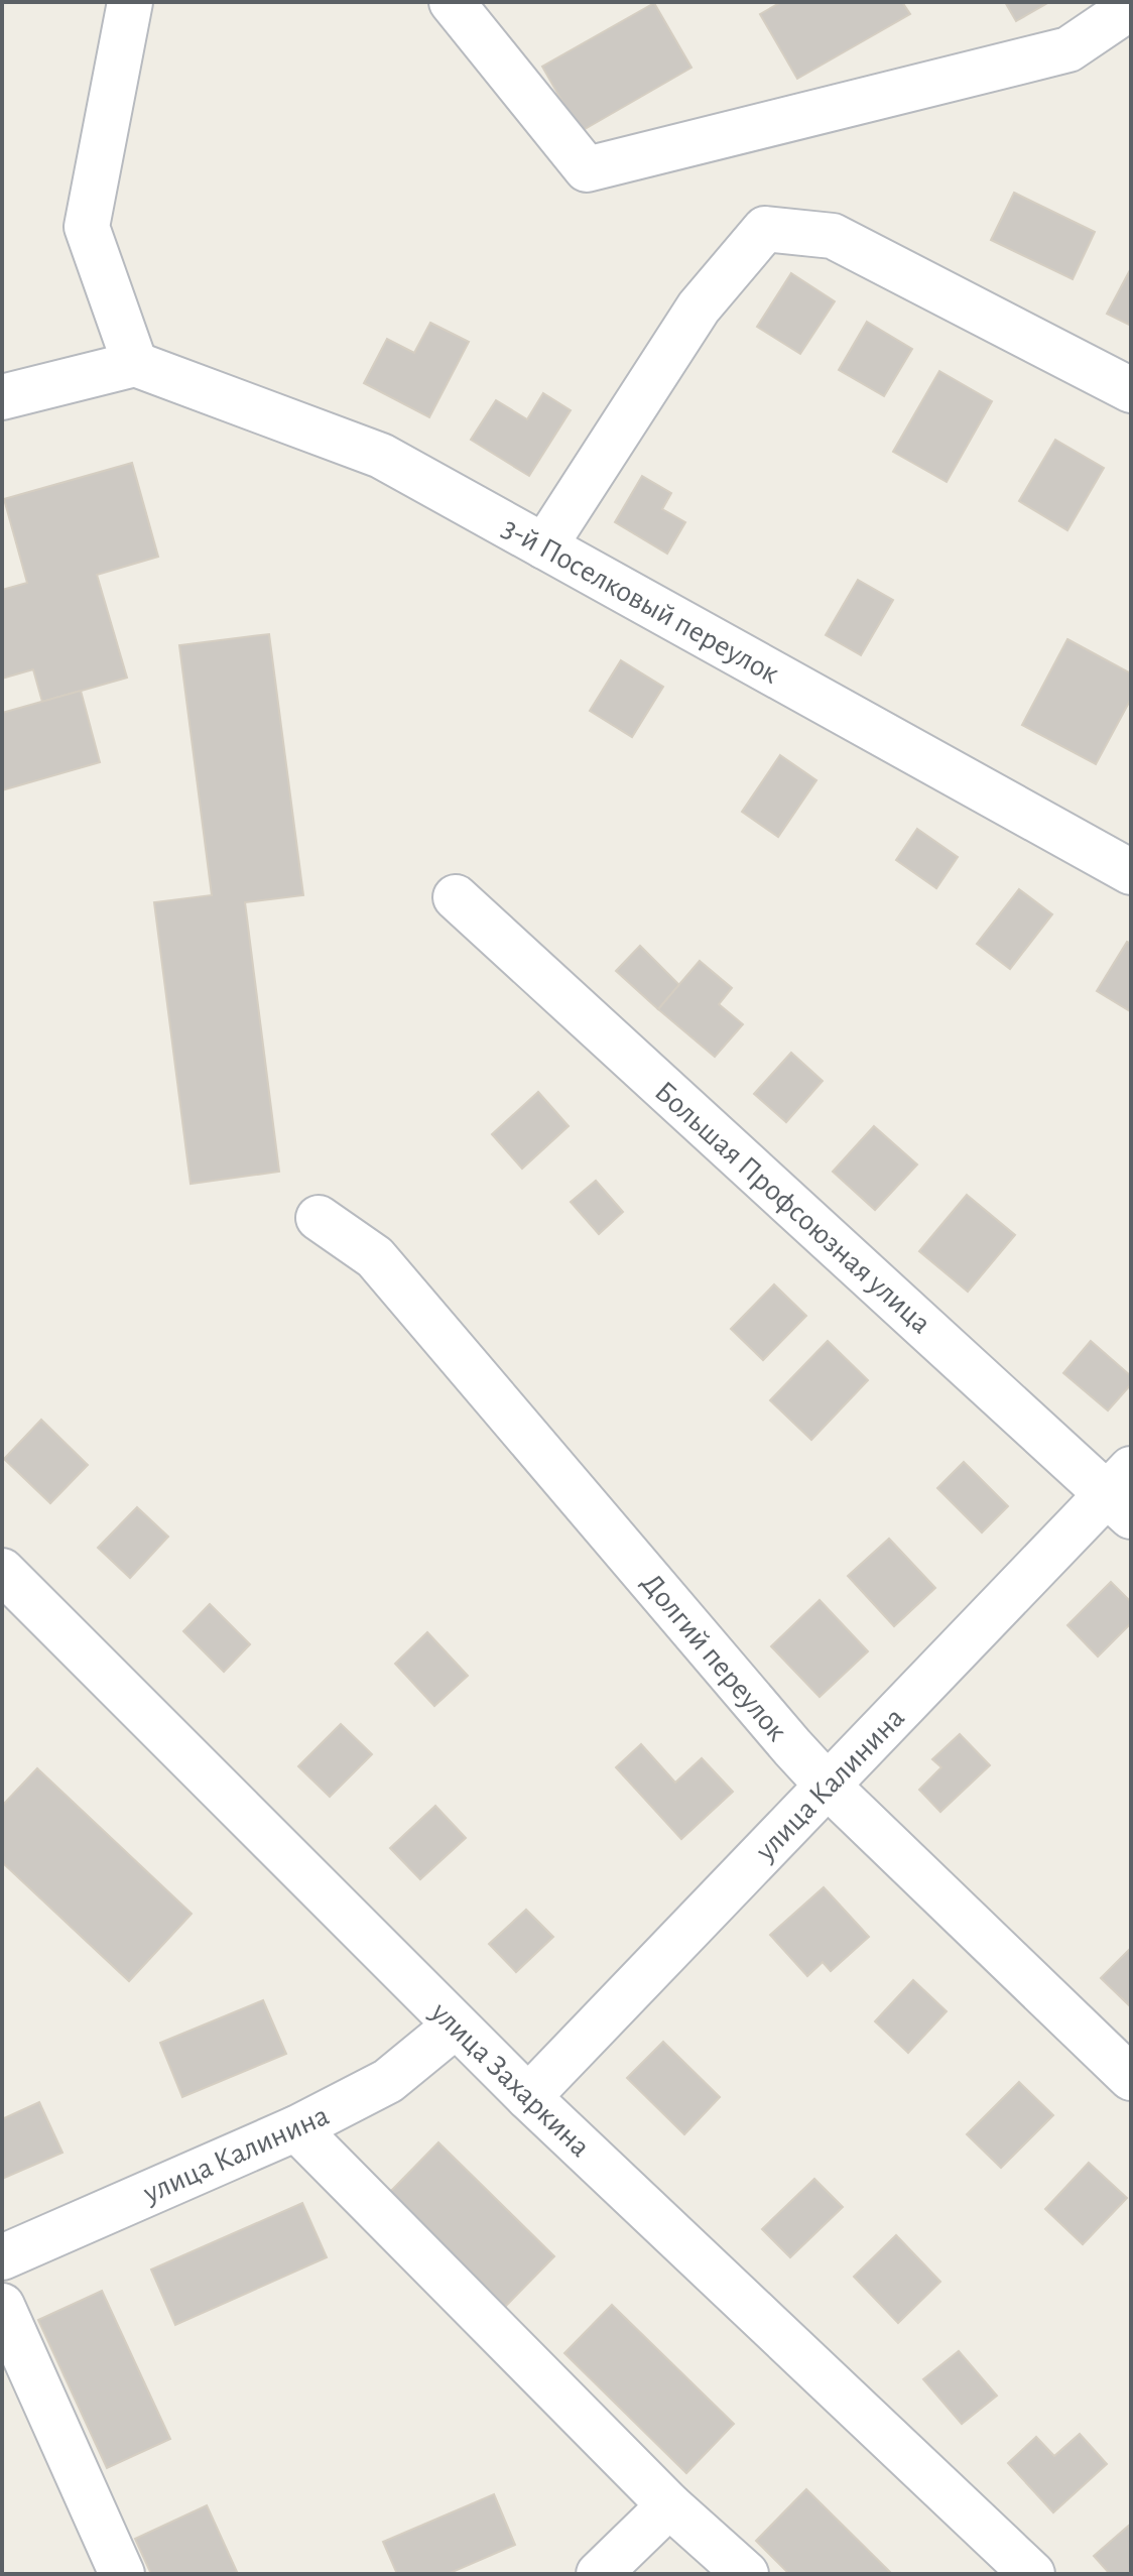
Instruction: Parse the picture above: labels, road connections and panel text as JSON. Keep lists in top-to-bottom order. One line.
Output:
{"streets":{"street":["3-й Поселковый переулок","Большая Профсоюзная улица","Долгий переулок","улица Калинина","улица Захаркина"]},"crossings":[["Большая Профсоюзная улица","улица Калинина"],["Долгий переулок","улица Калинина"],["улица Калинина","улица Захаркина"]]}
